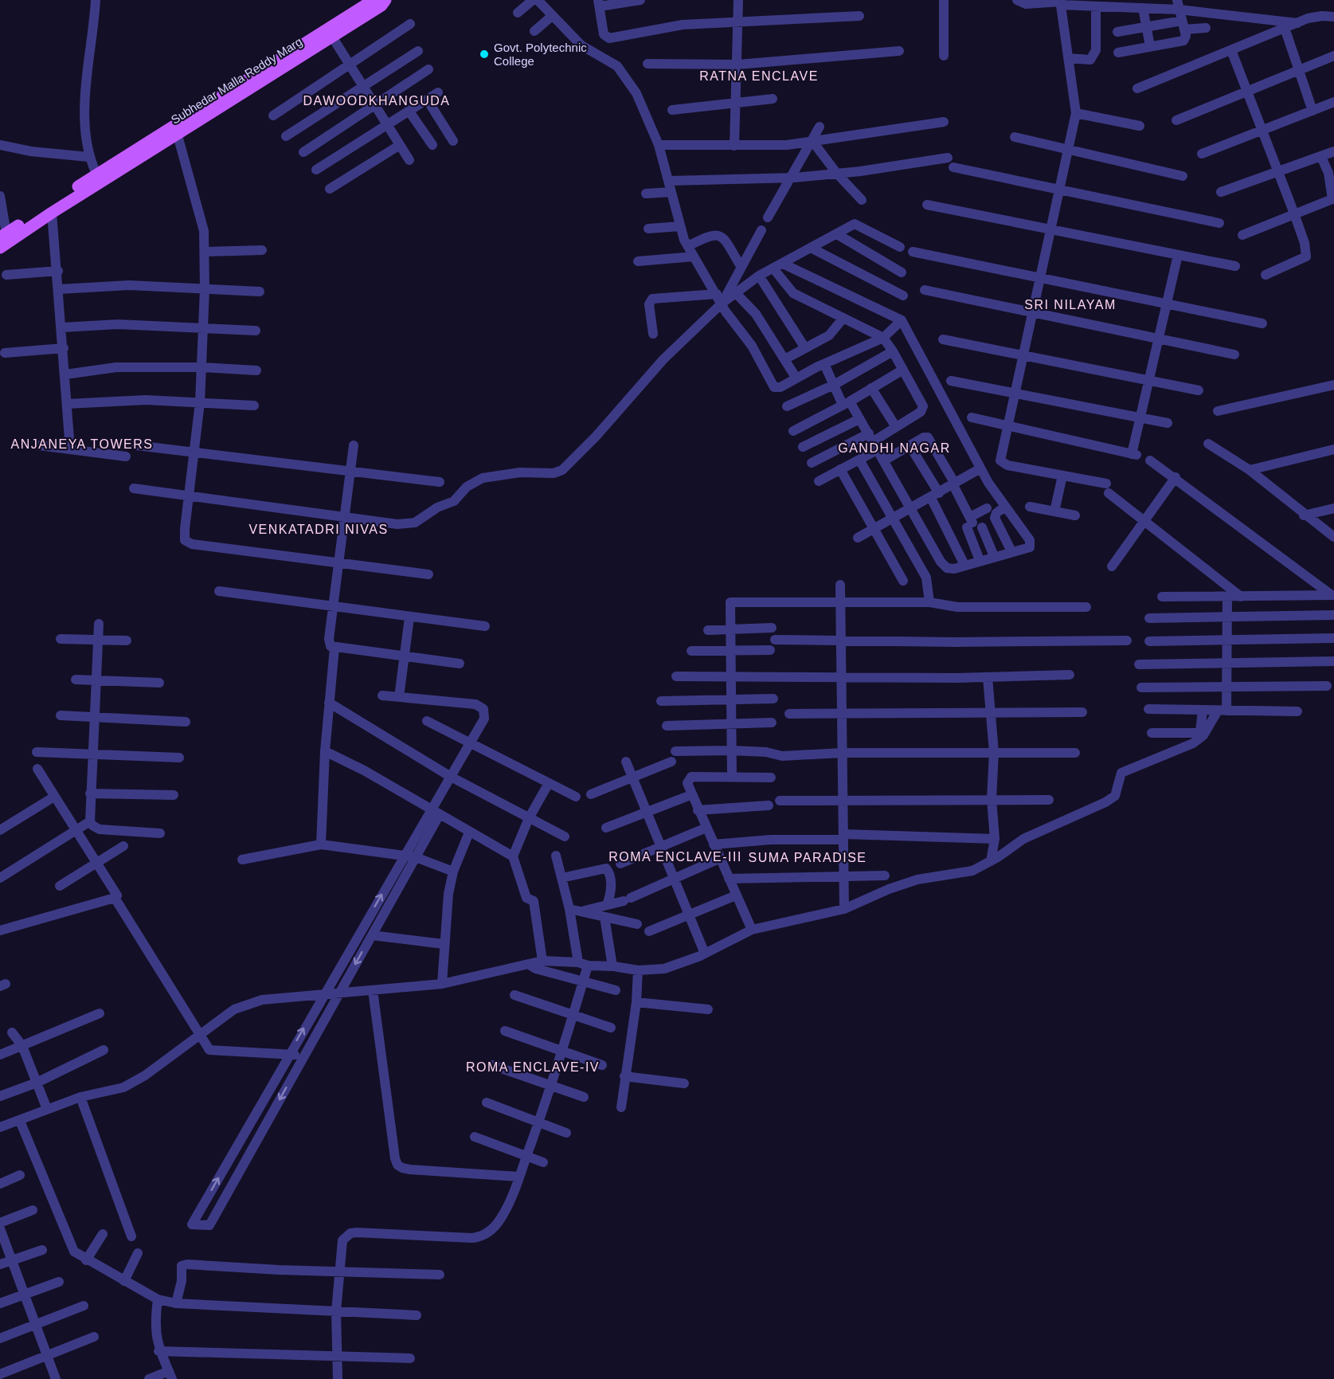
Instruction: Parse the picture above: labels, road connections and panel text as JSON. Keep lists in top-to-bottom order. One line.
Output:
{"streets":{"main road":["Subhedar Malla Reddy Marg"]},"districts":["RATNA ENCLAVE","DAWOODKHANGUDA","SRI NILAYAM","ANJANEYA TOWERS","GANDHI NAGAR","VENKATADRI NIVAS","ROMA ENCLAVE-III","SUMA PARADISE","ROMA ENCLAVE-IV"],"places":["Govt. Polytechnic College"]}
